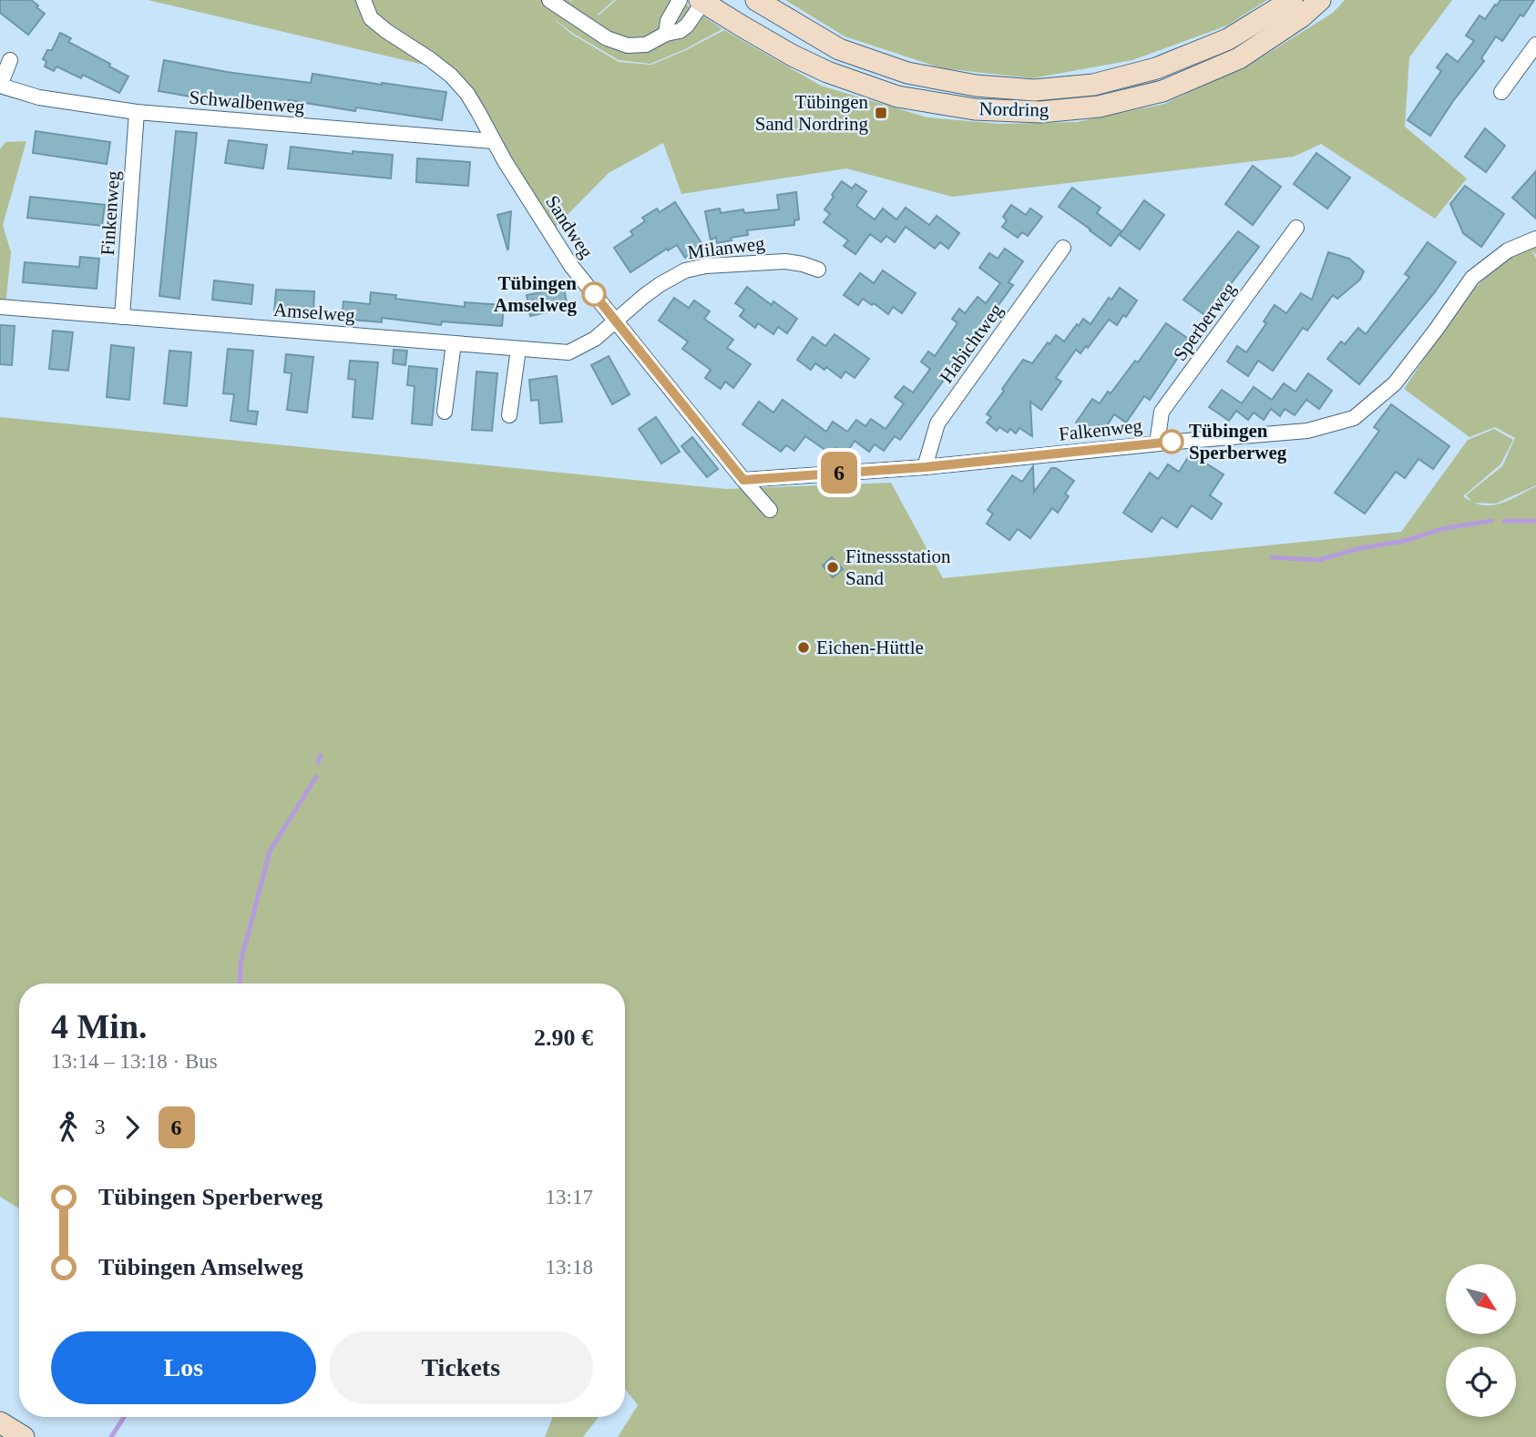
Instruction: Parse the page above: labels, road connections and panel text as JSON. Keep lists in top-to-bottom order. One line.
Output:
{"streets":{"street":["Schwalbenweg","Nordring","Finkenweg","Sandweg","Milanweg","Amselweg","Sperberweg","Habichtweg","Falkenweg"]},"crossings":[["Schwalbenweg","Finkenweg"],["Schwalbenweg","Sandweg"],["Finkenweg","Amselweg"],["Sandweg","Milanweg"],["Sandweg","Amselweg"],["Sandweg","Falkenweg"],["Milanweg","Amselweg"],["Sperberweg","Falkenweg"],["Habichtweg","Falkenweg"]],"places":{"transit":["Tübingen Sand Nordring"],"other":["Tübingen Amselweg","Tübingen Sperberweg","Fitnessstation Sand","Eichen-Hüttle"]},"lines":["bus line 6"],"north":"bottom right","page":{"on_map":"6","heading":["4 Min.","13:14 – 13:18 · Bus","2.90 €"],"legs":["3","6"],"list":[{"name":"Tübingen Sperberweg","value":"13:17"},{"name":"Tübingen Amselweg","value":"13:18"}],"buttons":["Los","Tickets"]}}
